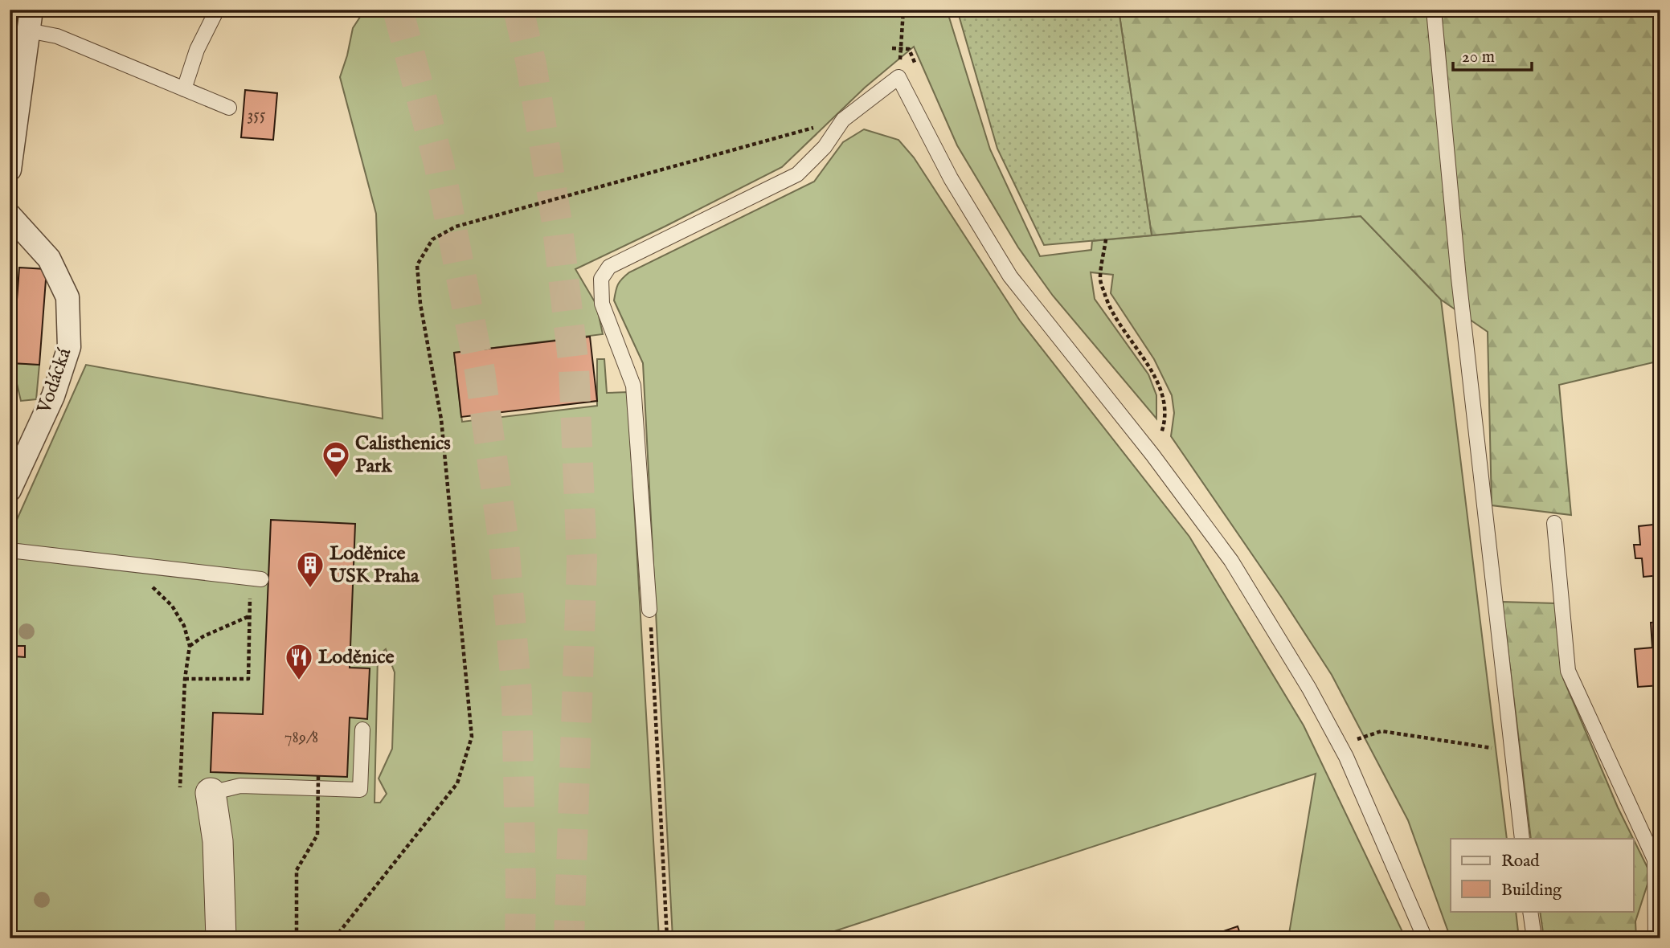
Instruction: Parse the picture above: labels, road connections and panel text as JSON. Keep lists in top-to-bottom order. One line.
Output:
{"streets":{"street":["Vodácká"]},"places":{"sports":["Calisthenics Park"],"building":["Loděnice USK Praha"],"restaurant":["Loděnice"]},"house_numbers":["355","789/8"],"legend":["Road","Building"],"scale_bar":"20 m"}
